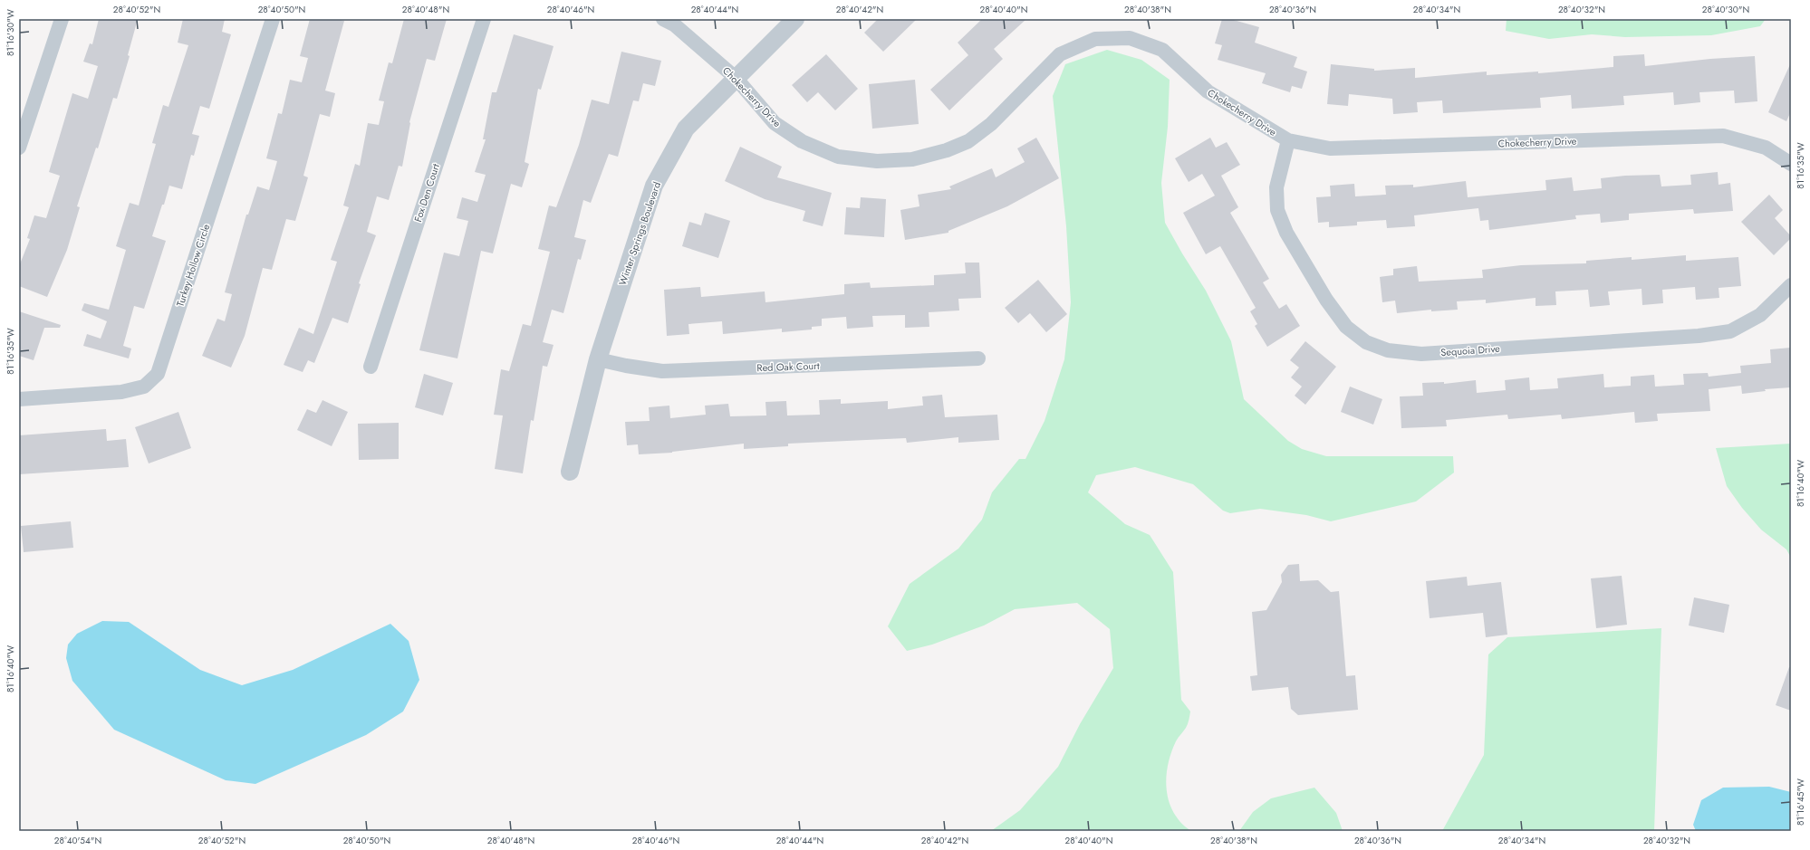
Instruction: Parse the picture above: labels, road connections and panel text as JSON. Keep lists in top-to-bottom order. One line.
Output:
{"streets":{"street":["Chokecherry Drive","Fox Den Court","Winter Springs Boulevard","Turkey Hollow Circle","Sequoia Drive","Red Oak Court"]},"crossings":[["Chokecherry Drive","Winter Springs Boulevard"],["Chokecherry Drive","Sequoia Drive"],["Winter Springs Boulevard","Red Oak Court"]],"coordinates":["28°40'52\"N","28°40'50\"N","28°40'48\"N","28°40'46\"N","28°40'44\"N","28°40'42\"N","28°40'40\"N","28°40'38\"N","28°40'36\"N","28°40'34\"N","28°40'32\"N","28°40'30\"N","81°16'30\"W","81°16'35\"W","81°16'40\"W","81°16'45\"W","28°40'54\"N"]}
